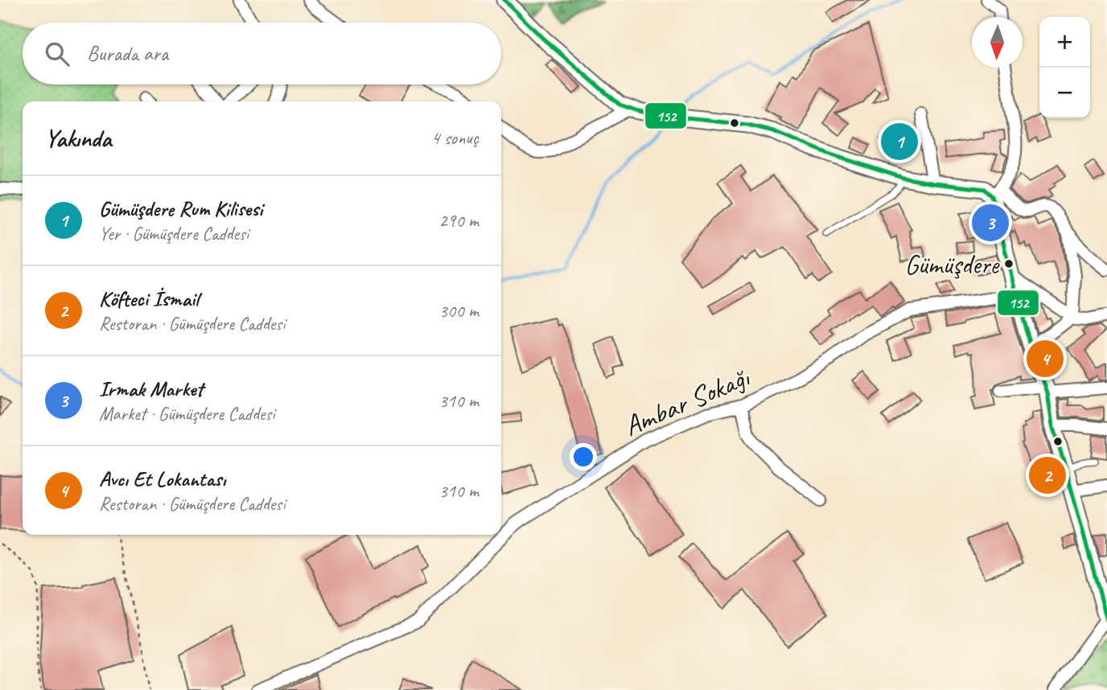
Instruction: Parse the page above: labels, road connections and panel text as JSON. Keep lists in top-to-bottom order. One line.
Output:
{"streets":{"street":["Ambar Sokağı"]},"places":["Gümüşdere"],"lines":["transit line 152"],"north":"bottom","page":{"map_buttons":["+","−"],"search":"Burada ara","heading":["Yakında","4 sonuç"],"pins":["1","3","4","2"],"list":[{"mark":"1","name":"Gümüşdere Rum Kilisesi","note":"Yer · Gümüşdere Caddesi","value":"290 m"},{"mark":"2","name":"Köfteci İsmail","note":"Restoran · Gümüşdere Caddesi","value":"300 m"},{"mark":"3","name":"Irmak Market","note":"Market · Gümüşdere Caddesi","value":"310 m"},{"mark":"4","name":"Avcı Et Lokantası","note":"Restoran · Gümüşdere Caddesi","value":"310 m"}]}}
